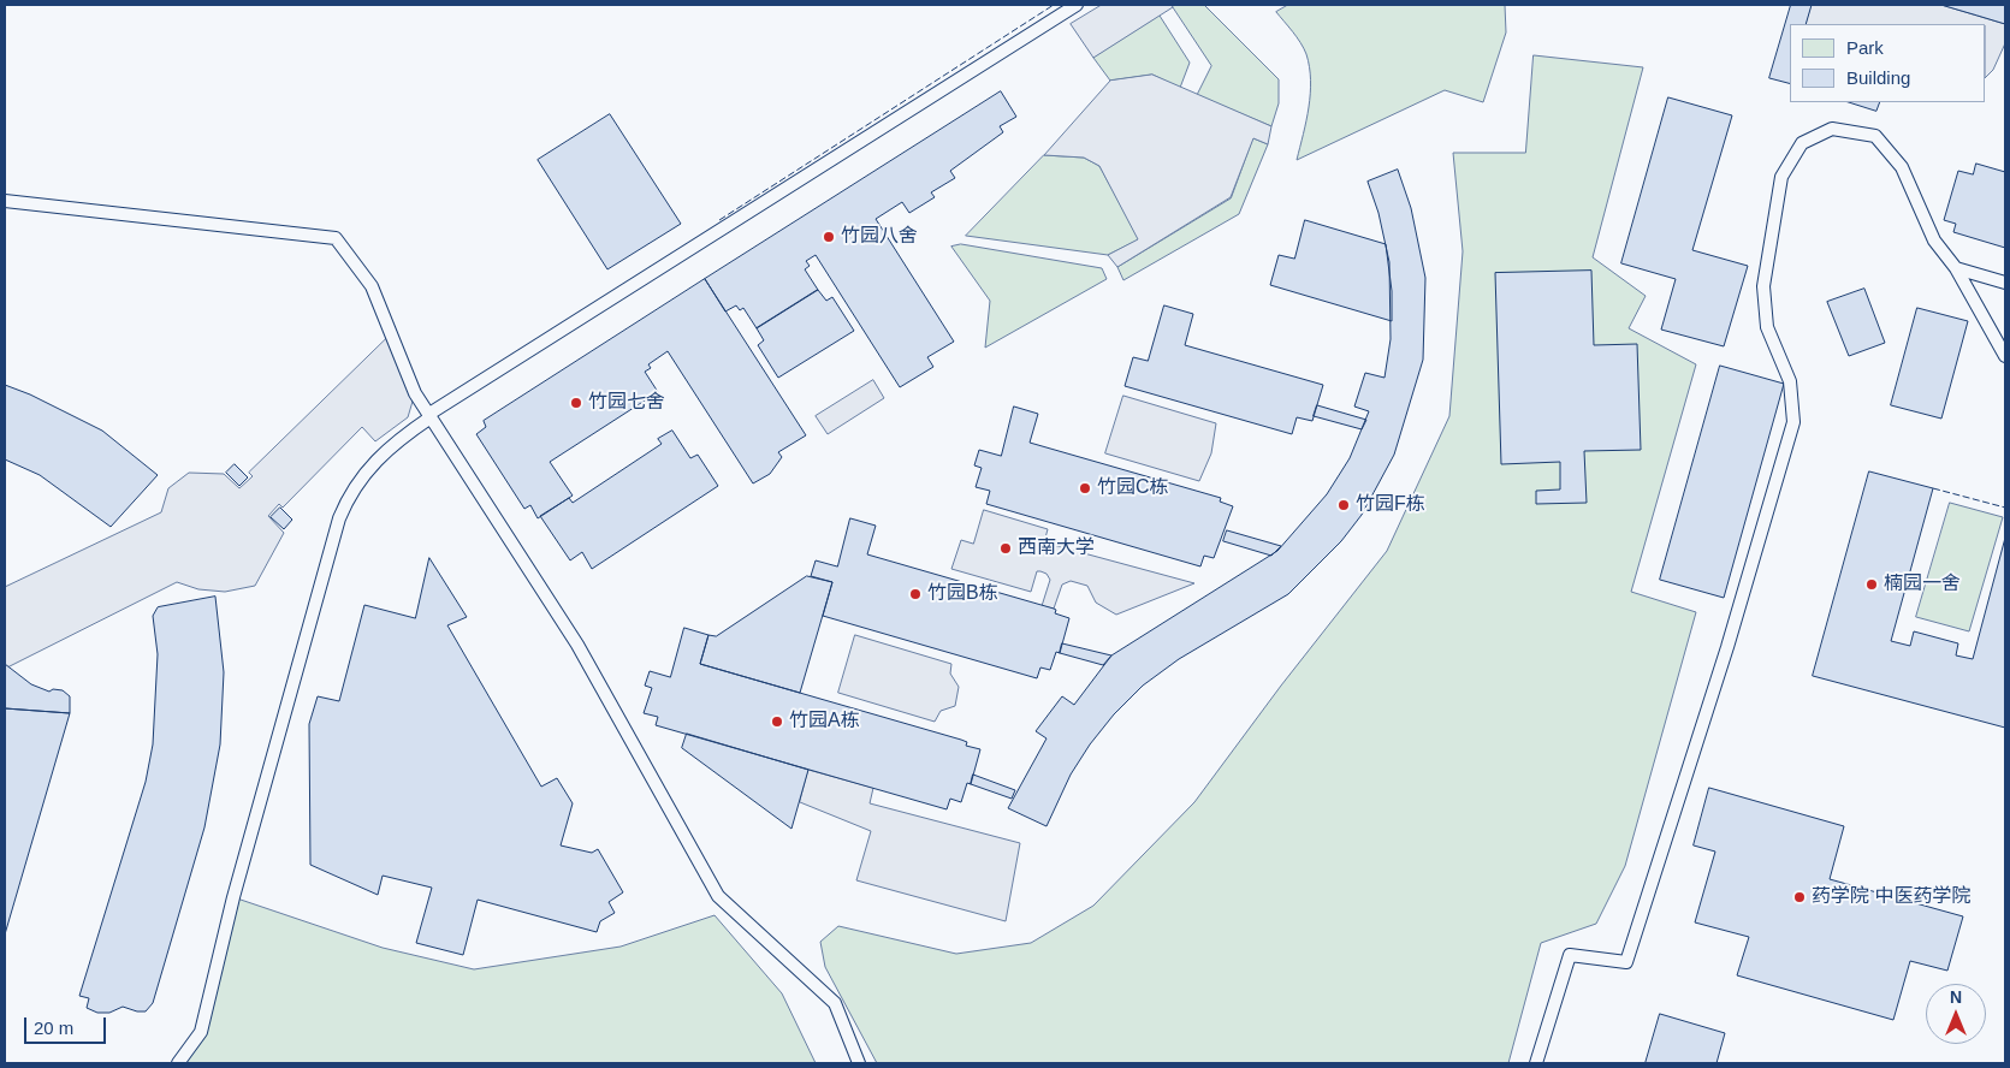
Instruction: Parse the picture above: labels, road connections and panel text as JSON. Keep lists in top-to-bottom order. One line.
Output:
{"places":["竹园八舍","竹园七舍","竹园C栋","竹园F栋","西南大学","楠园一舍","竹园B栋","竹园A栋","药学院 中医药学院"],"legend":["Park","Building"],"scale_bar":"20 m","north":"top"}
